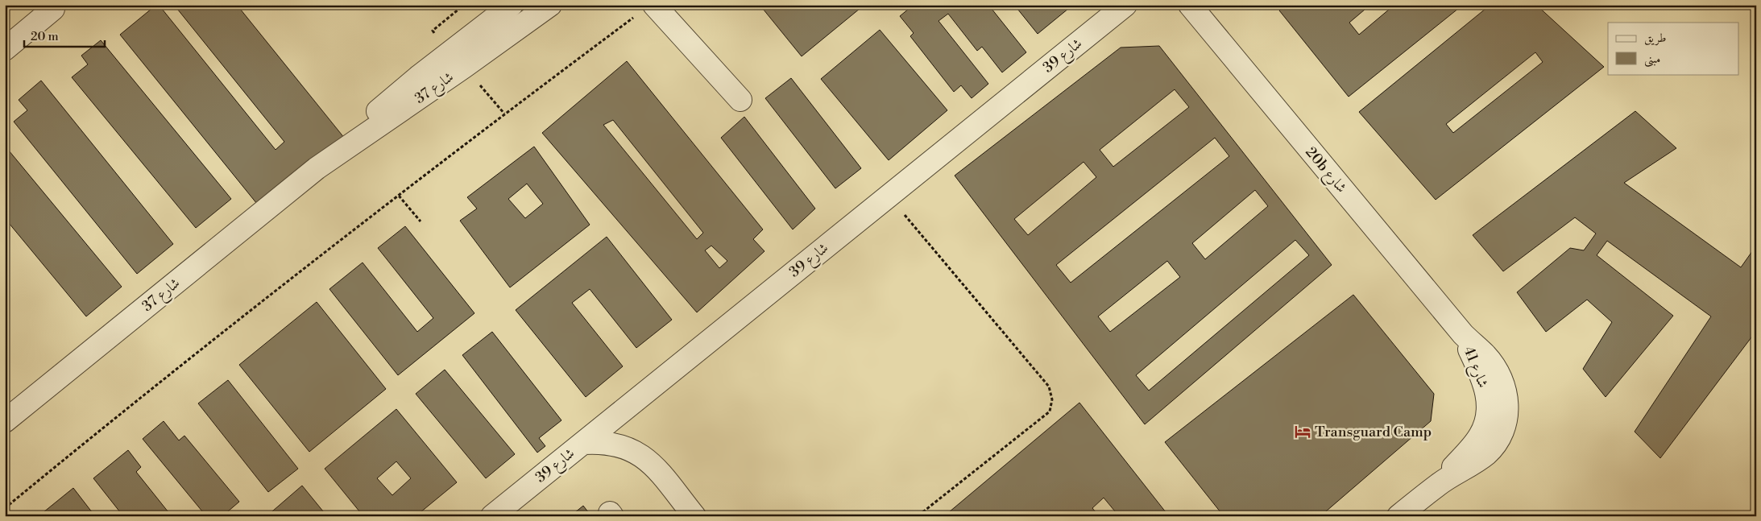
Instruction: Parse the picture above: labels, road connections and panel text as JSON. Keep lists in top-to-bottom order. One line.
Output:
{"streets":{"street":["شارع 39","شارع 37","20b شارع","شارع 41"]},"crossings":[["20b شارع","شارع 41"]],"places":{"hotel":["Transguard Camp"]},"legend":["طريق","مبنى"],"scale_bar":"20 m"}
